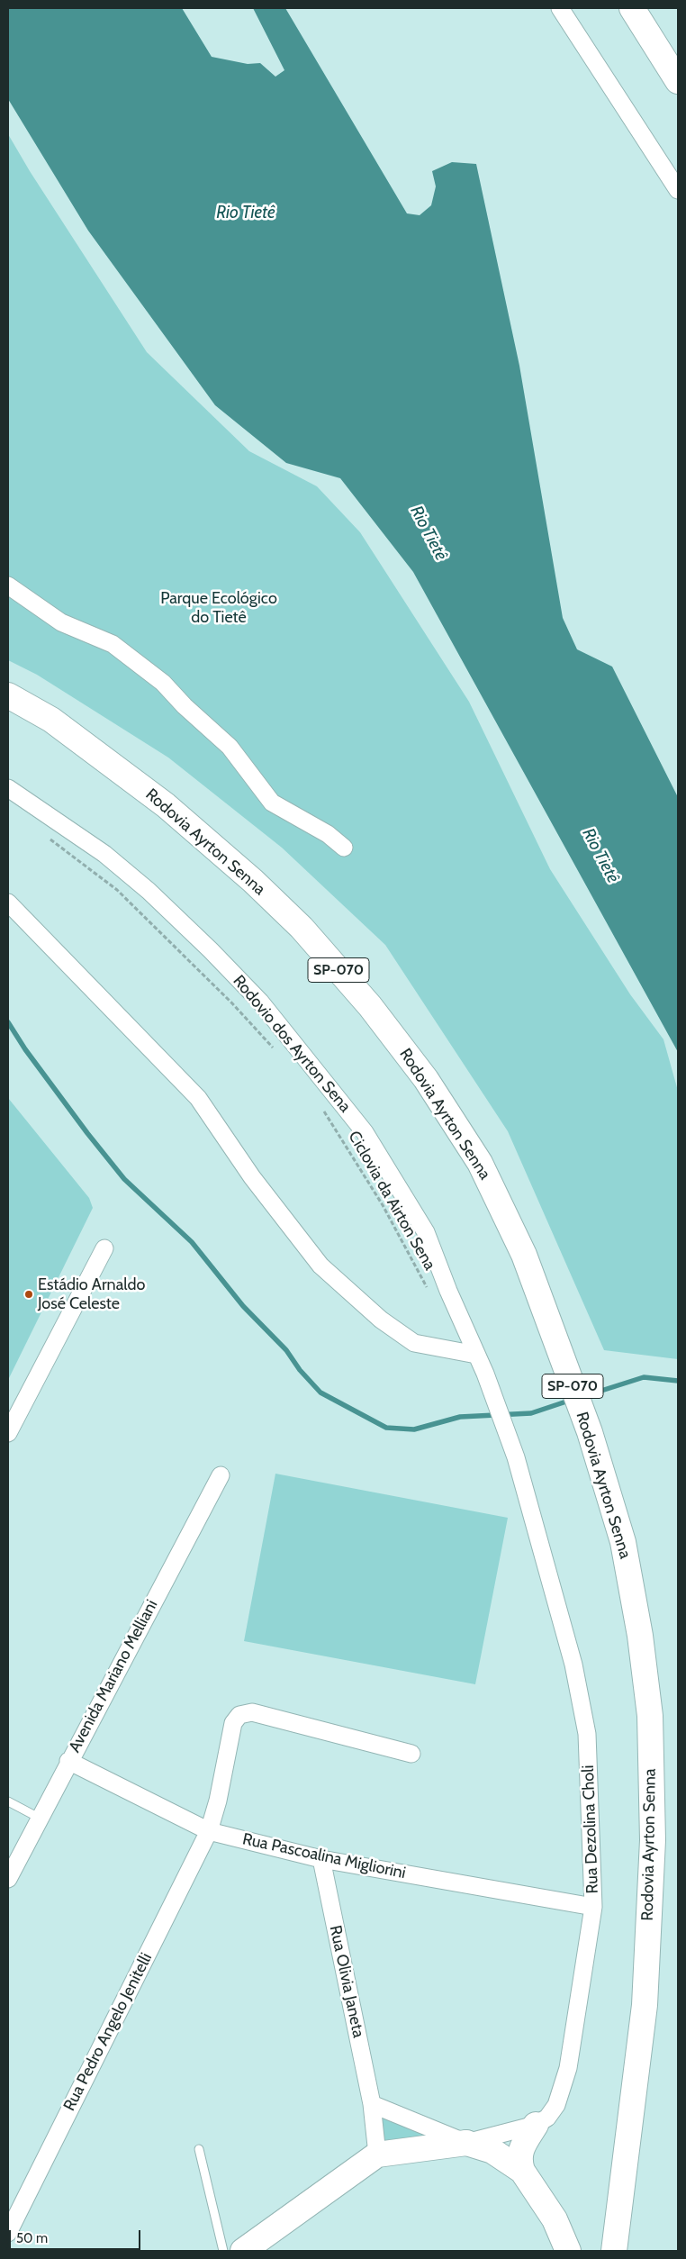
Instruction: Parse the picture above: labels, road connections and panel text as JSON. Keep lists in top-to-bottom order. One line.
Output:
{"streets":{"main road":["Rodovia Ayrton Senna","SP-070"],"street":["Rodovio dos Ayrton Sena","Avenida Mariano Melliani","Rua Dezolina Choli","Rua Pascoalina Migliorini","Rua Olivia Janeta","Rua Pedro Angelo Jenitelli"],"path":["Ciclovia da Airton Sena"]},"crossings":[["Rodovio dos Ayrton Sena","Rua Dezolina Choli"],["Avenida Mariano Melliani","Rua Pascoalina Migliorini"],["Rua Dezolina Choli","Rua Pascoalina Migliorini"],["Rua Pascoalina Migliorini","Rua Olivia Janeta"],["Rua Pascoalina Migliorini","Rua Pedro Angelo Jenitelli"]],"water":["Rio Tietê"],"parks":["Parque Ecológico do Tietê"],"places":["Estádio Arnaldo José Celeste"],"scale_bar":"50 m"}
